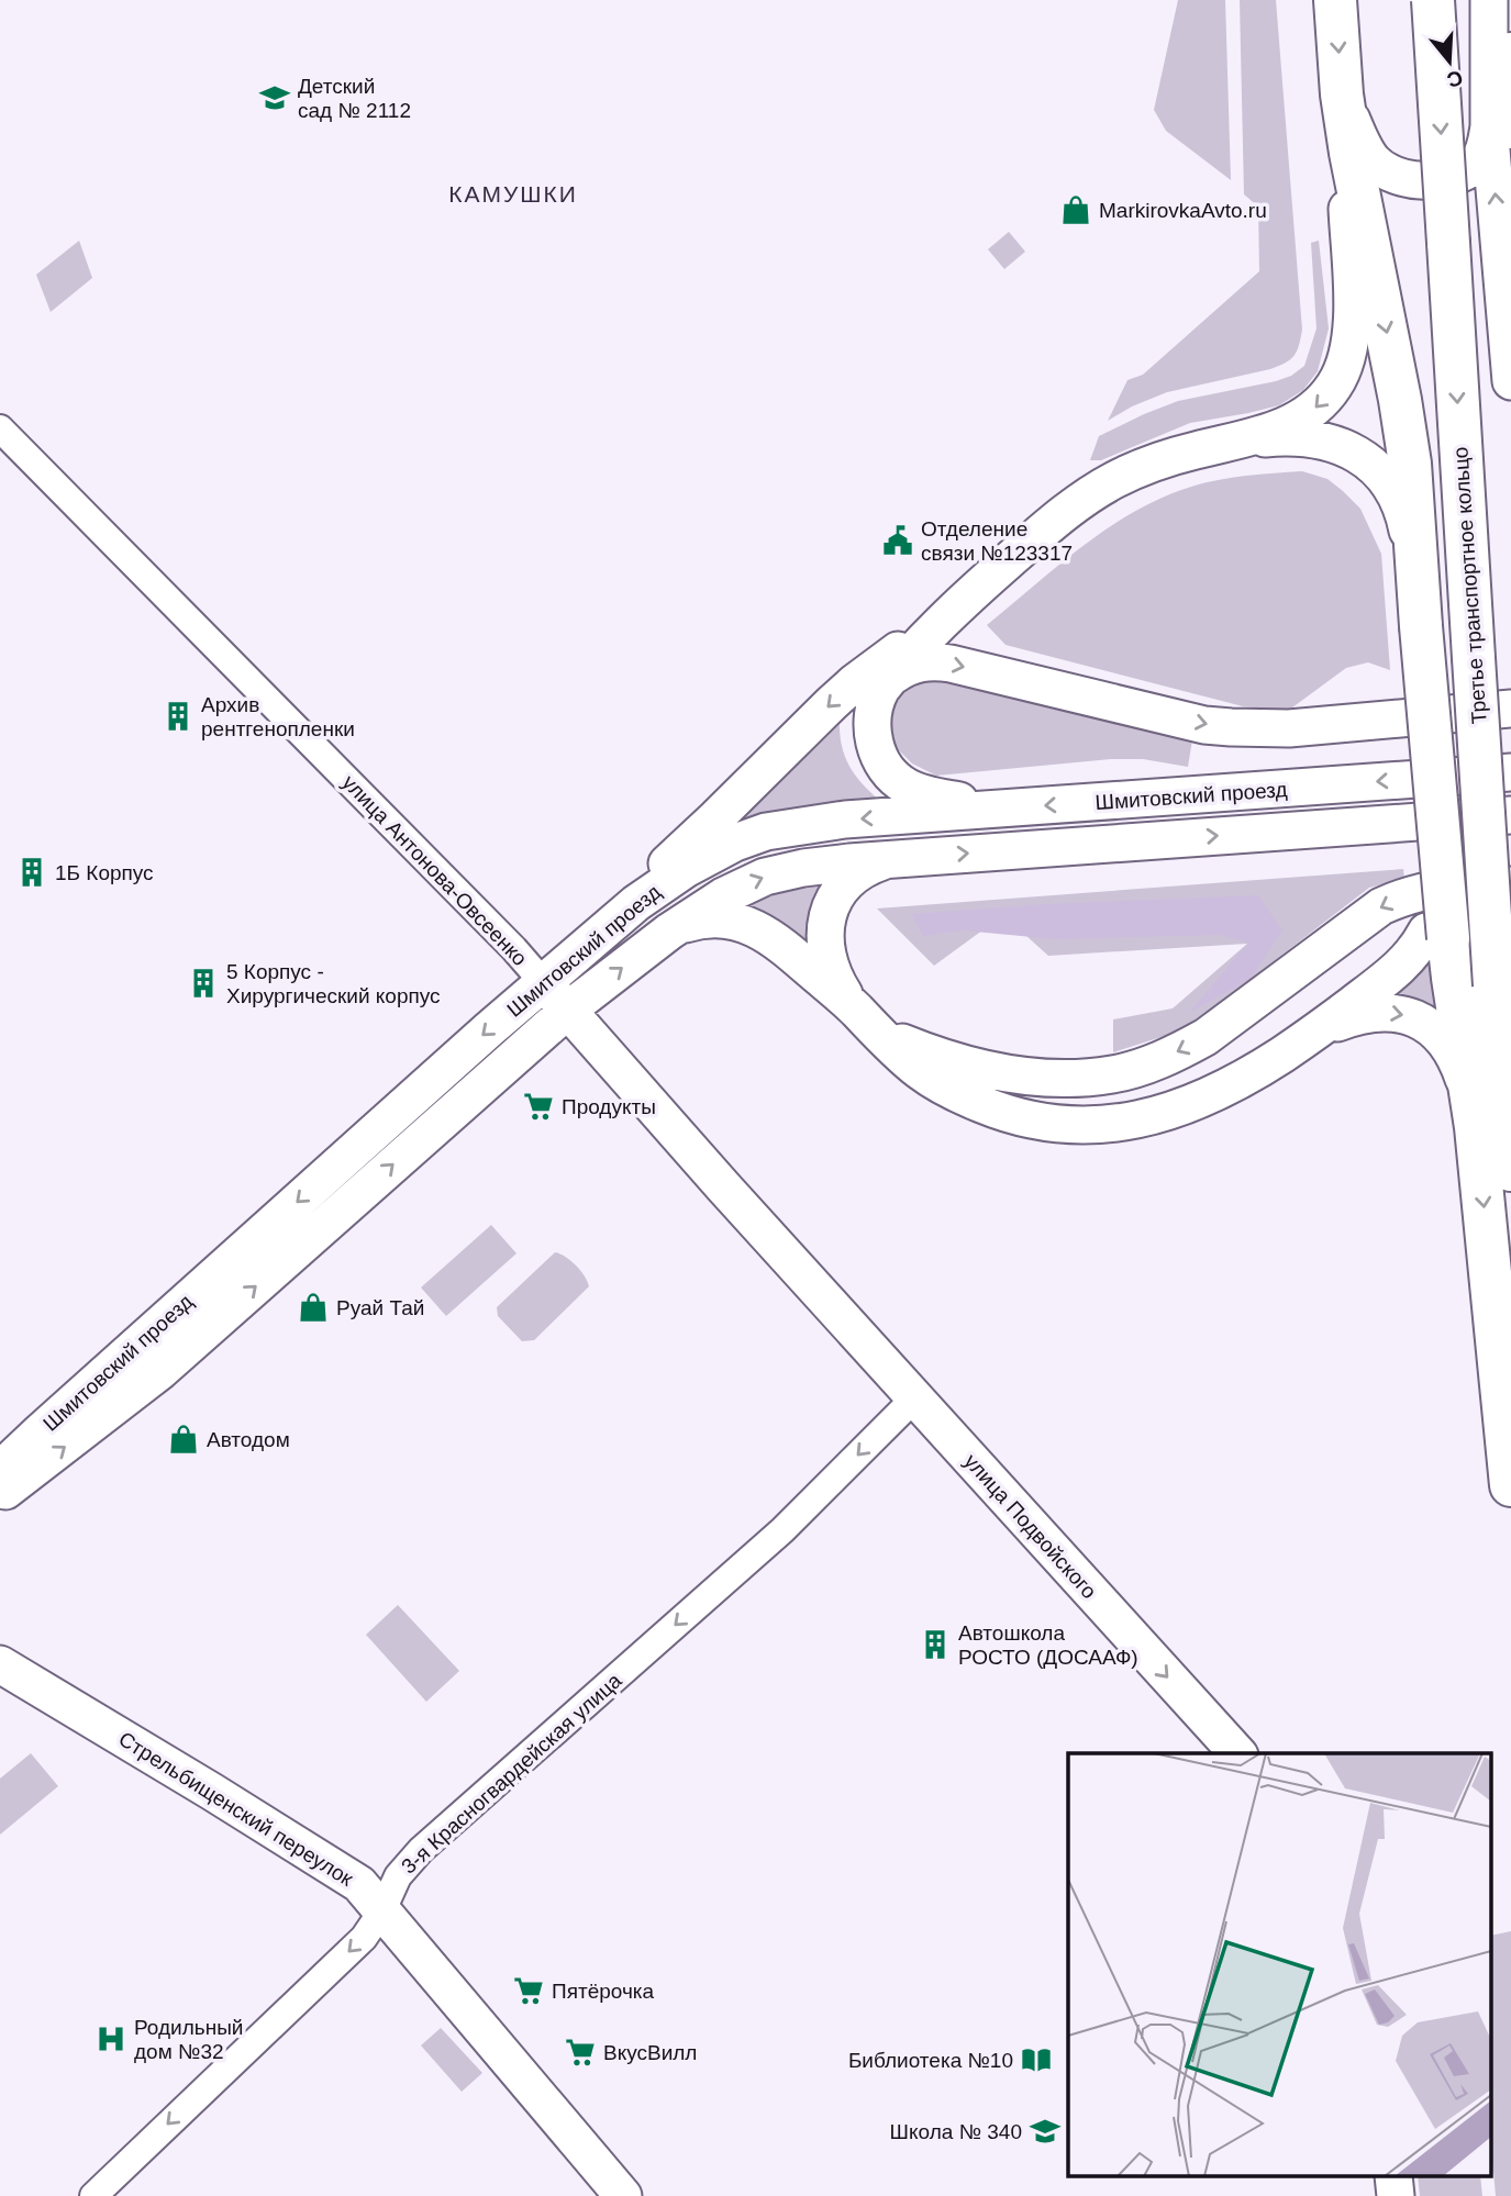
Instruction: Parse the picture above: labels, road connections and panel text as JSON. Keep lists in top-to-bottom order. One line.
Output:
{"streets":{"main road":["Третье транспортное кольцо","Шмитовский проезд","улица Антонова-Овсеенко","улица Подвойского","Стрельбищенский переулок"],"street":["3-я Красногвардейская улица"]},"crossings":[["Шмитовский проезд","улица Антонова-Овсеенко"],["улица Антонова-Овсеенко","улица Подвойского"],["улица Антонова-Овсеенко","3-я Красногвардейская улица"],["улица Подвойского","3-я Красногвардейская улица"],["3-я Красногвардейская улица","Стрельбищенский переулок"]],"one_way":["улица Подвойского","3-я Красногвардейская улица"],"districts":["КАМУШКИ"],"places":{"school or university":["Детский сад № 2112","Школа № 340"],"shop":["MarkirovkaAvto.ru","Руай Тай","Автодом"],"public building":["Отделение связи №123317"],"building":["Архив рентгенопленки","1Б Корпус","5 Корпус - Хирургический корпус","Автошкола РОСТО (ДОСААФ)"],"supermarket":["Продукты","Пятёрочка","ВкусВилл"],"hospital":["Родильный дом №32"],"library":["Библиотека №10"]},"north":"bottom"}
